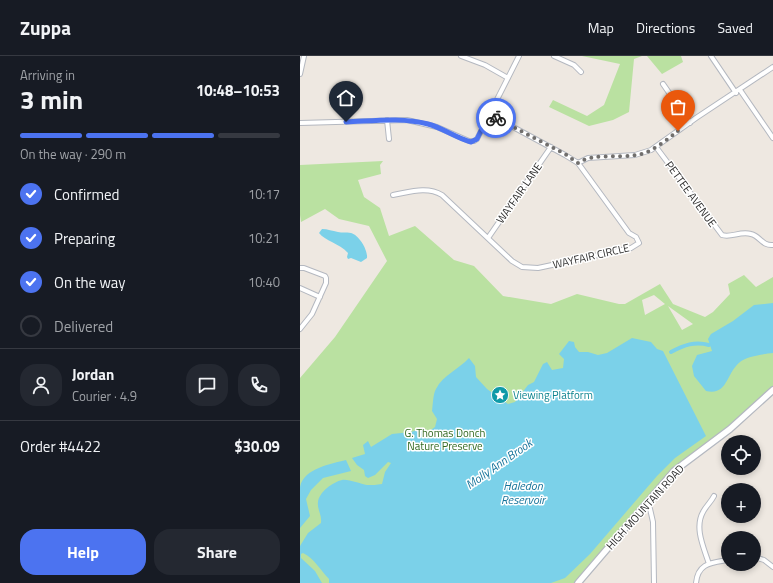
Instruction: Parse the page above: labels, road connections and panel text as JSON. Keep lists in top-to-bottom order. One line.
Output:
{"streets":{"main road":["HIGH MOUNTAIN ROAD"],"street":["WAYFAIR LANE","PETTEE AVENUE","WAYFAIR CIRCLE"]},"crossings":[["WAYFAIR LANE","WAYFAIR CIRCLE"]],"water":["Molly Ann Brook","Haledon Reservoir"],"parks":["G. Thomas Donch Nature Preserve"],"places":{"place":["Viewing Platform"]},"page":{"header":"Zuppa","nav":["Map","Directions","Saved"],"heading":["3 min","Arriving in","10:48–10:53"],"panel":["Jordan","Courier · 4.9","Order #4422","$30.09"],"bar":"On the way · 290 m","list":[["Confirmed","10:17"],["Preparing","10:21"],["On the way","10:40"],"Delivered"],"map_buttons":["+","−"],"buttons":["Help","Share"]}}
